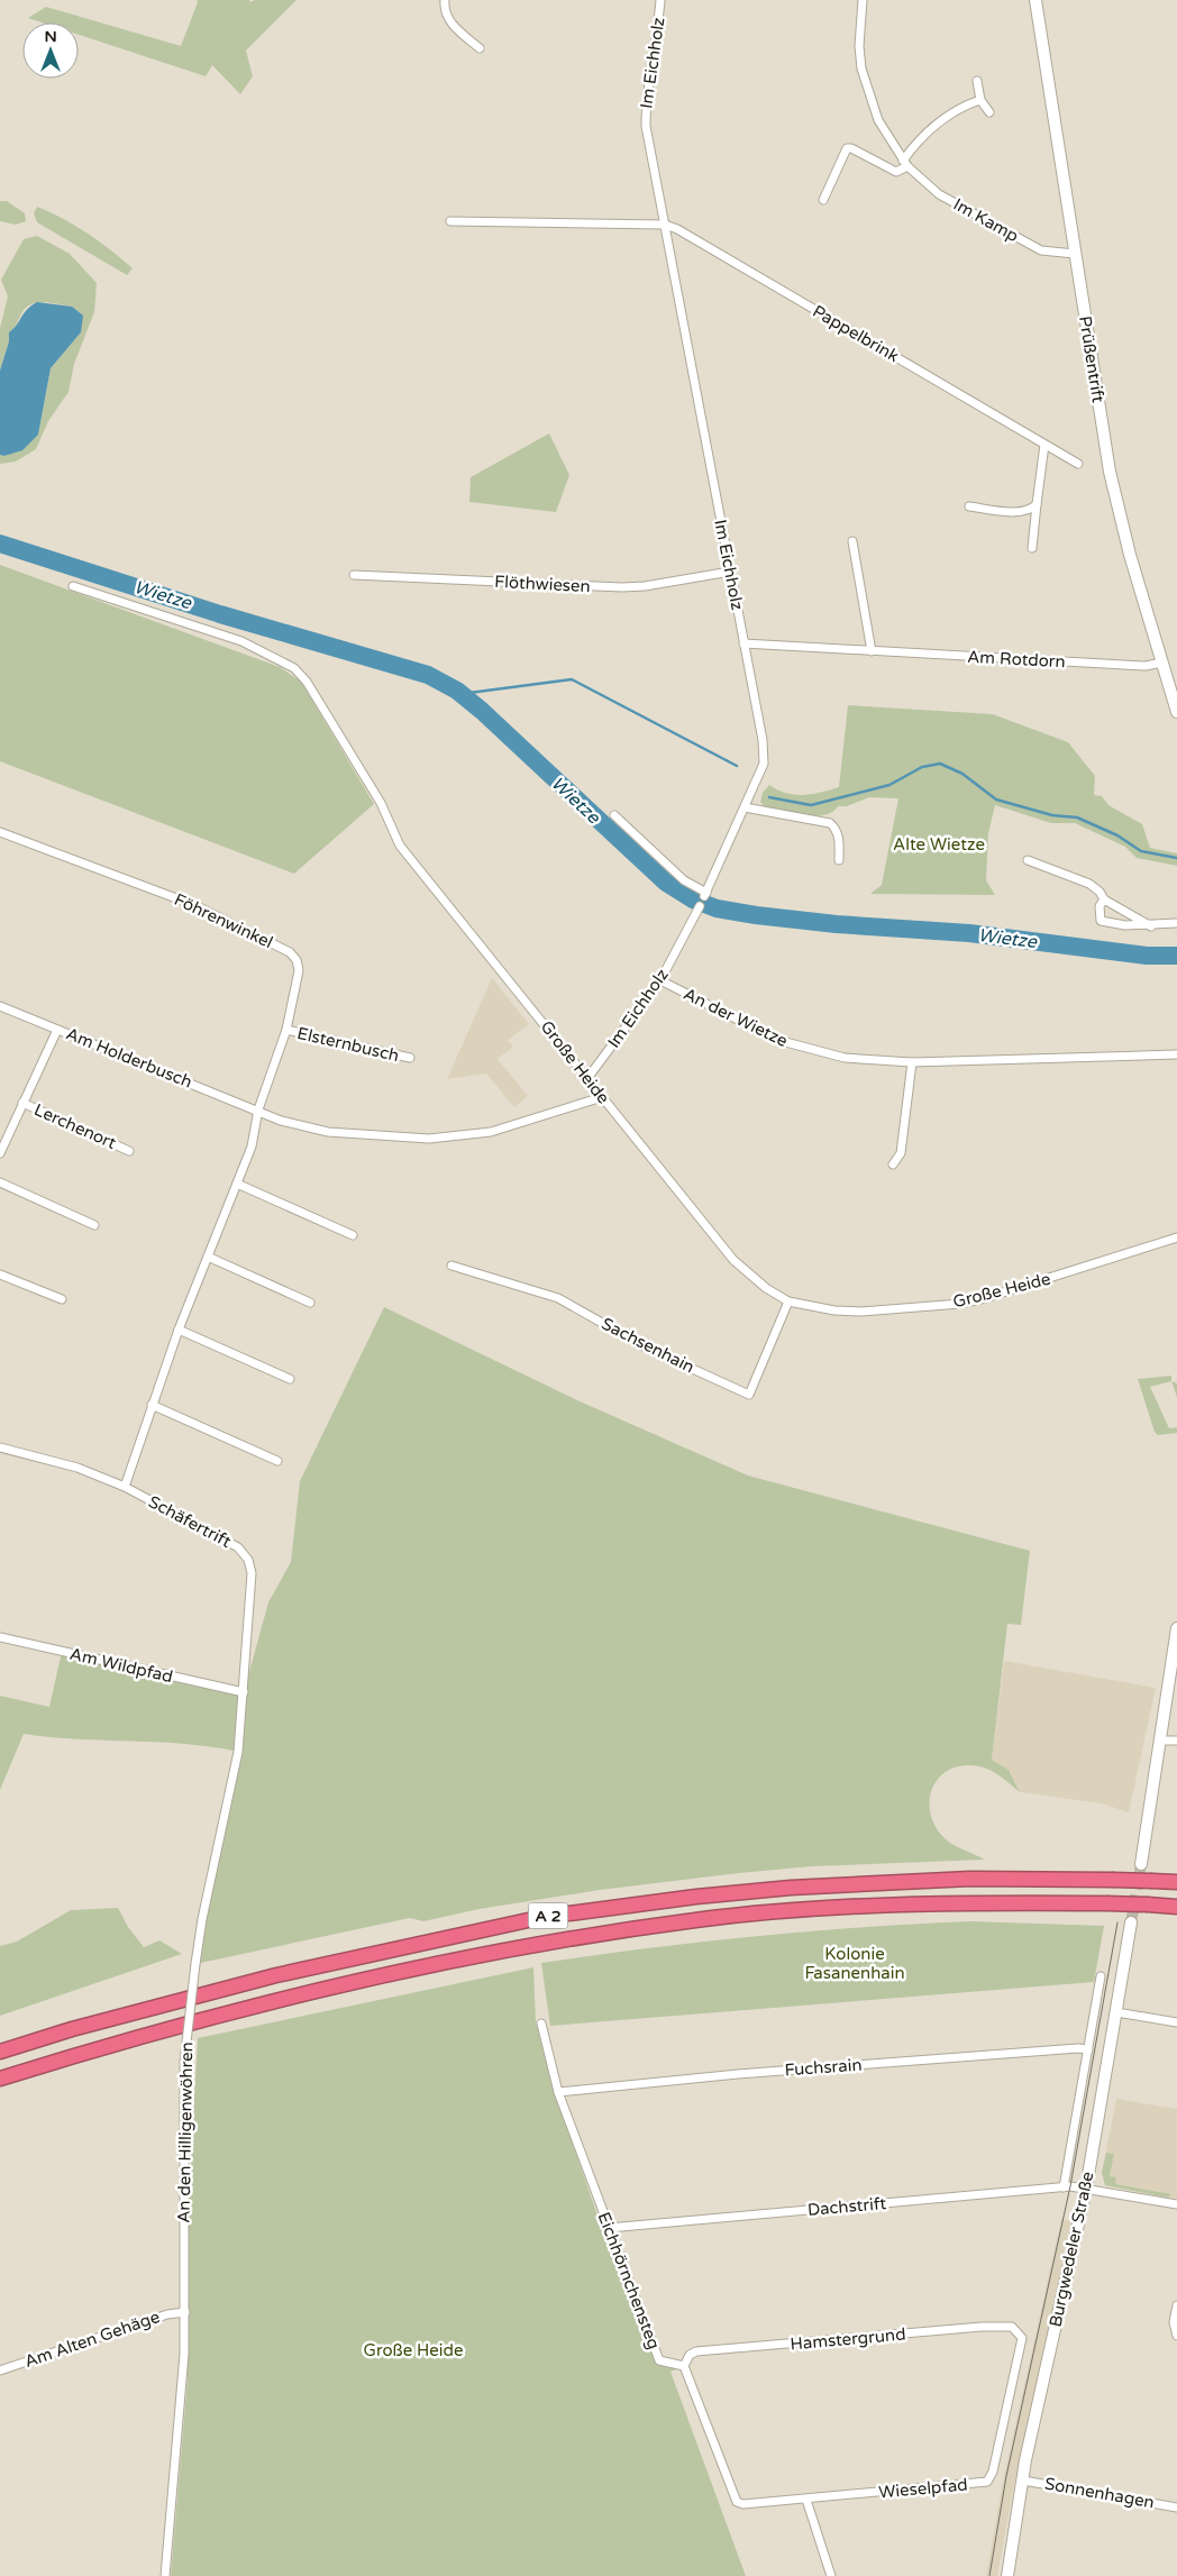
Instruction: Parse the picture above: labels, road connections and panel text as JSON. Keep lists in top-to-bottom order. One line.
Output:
{"streets":{"highway":["A 2"],"main road":["Prüßentrift","Burgwedeler Straße"],"street":["Im Eichholz","Im Kamp","Pappelbrink","Flöthwiesen","Am Rotdorn","Föhrenwinkel","An der Wietze","Elsternbusch","Am Holderbusch","Große Heide","Lerchenort","Sachsenhain","Schäfertrift","Am Wildpfad","Fuchsrain","An den Hilligenwöhren","Dachstrift","Eichhörnchensteg","Am Alten Gehäge","Hamstergrund","Wieselpfad","Sonnenhagen"]},"crossings":[["Im Eichholz","Pappelbrink"],["Im Eichholz","Flöthwiesen"],["Im Eichholz","Am Rotdorn"],["Im Eichholz","An der Wietze"],["Im Eichholz","Große Heide"],["Im Kamp","Prüßentrift"],["Prüßentrift","Am Rotdorn"],["Föhrenwinkel","Elsternbusch"],["Föhrenwinkel","Am Holderbusch"],["Föhrenwinkel","Schäfertrift"],["Am Holderbusch","Große Heide"],["Am Holderbusch","Lerchenort"],["Große Heide","Sachsenhain"],["Schäfertrift","Am Wildpfad"],["Schäfertrift","An den Hilligenwöhren"],["Am Wildpfad","An den Hilligenwöhren"],["Fuchsrain","Burgwedeler Straße"],["Fuchsrain","Eichhörnchensteg"],["An den Hilligenwöhren","Am Alten Gehäge"],["Dachstrift","Burgwedeler Straße"],["Dachstrift","Eichhörnchensteg"],["Burgwedeler Straße","Sonnenhagen"],["Eichhörnchensteg","Hamstergrund"],["Hamstergrund","Wieselpfad"]],"water":["Wietze"],"parks":["Alte Wietze","Kolonie Fasanenhain","Große Heide"],"north":"top"}
